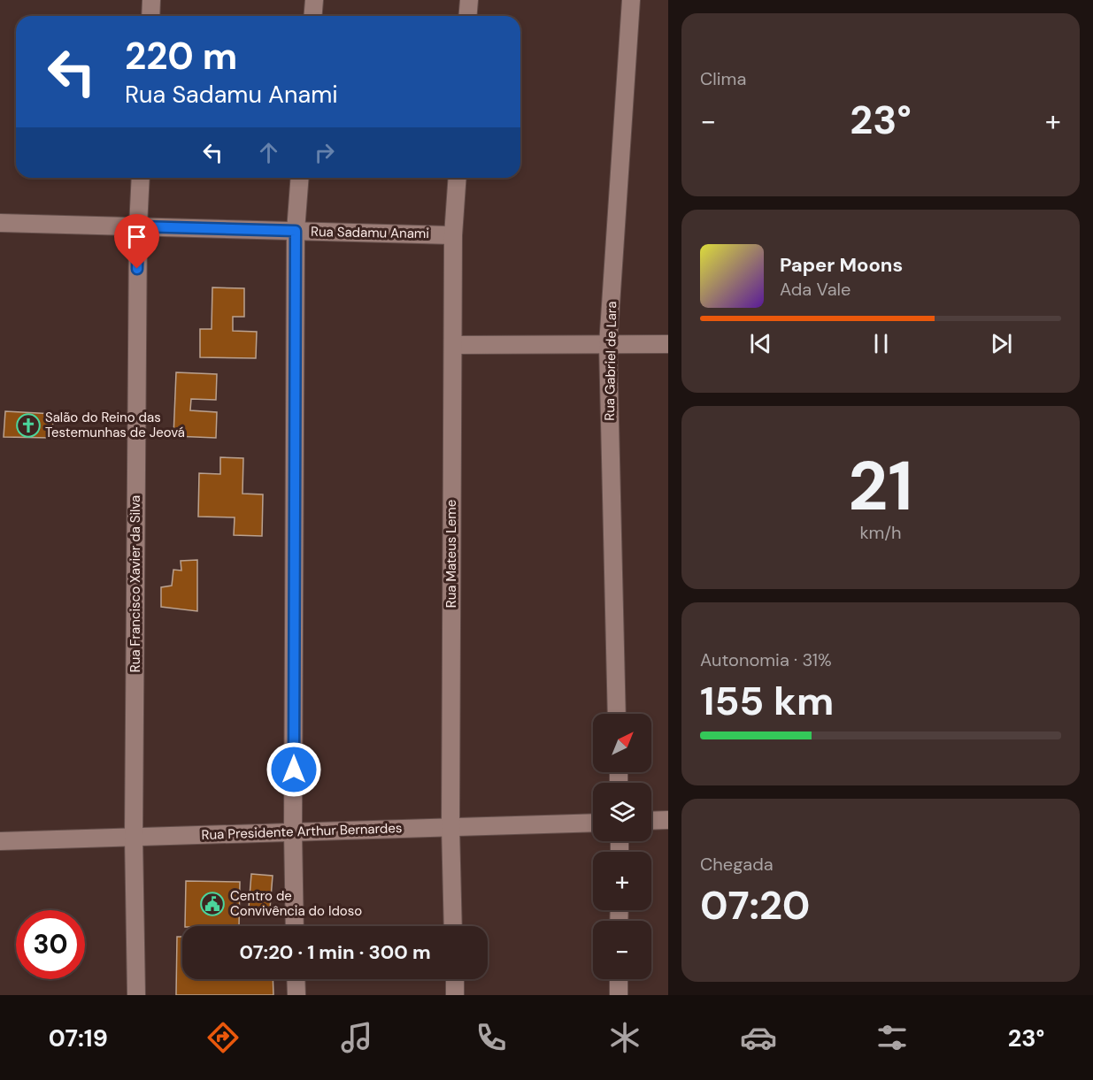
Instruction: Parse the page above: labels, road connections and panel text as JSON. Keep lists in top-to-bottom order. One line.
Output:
{"streets":{"street":["Rua Sadamu Anami","Rua Gabriel de Lara","Rua Mateus Leme","Rua Francisco Xavier da Silva","Rua Presidente Arthur Bernardes"]},"crossings":[["Rua Sadamu Anami","Rua Mateus Leme"],["Rua Sadamu Anami","Rua Francisco Xavier da Silva"],["Rua Mateus Leme","Rua Presidente Arthur Bernardes"],["Rua Francisco Xavier da Silva","Rua Presidente Arthur Bernardes"]],"places":{"church":["Salão do Reino das Testemunhas de Jeová"],"public building":["Centro de Convivência do Idoso"]},"north":"top right","page":{"tile":["Clima",["21","km/h"],["Autonomia · 31%","155 km"],["Chegada","07:20"]],"turn":["220 m","Rua Sadamu Anami"],"heat":["−","23°","+"],"song":["Paper Moons","Ada Vale"],"map_buttons":["+","−"],"limit":"30","trip":"07:20 · 1 min · 300 m","tabs":["07:19","23°"]}}
